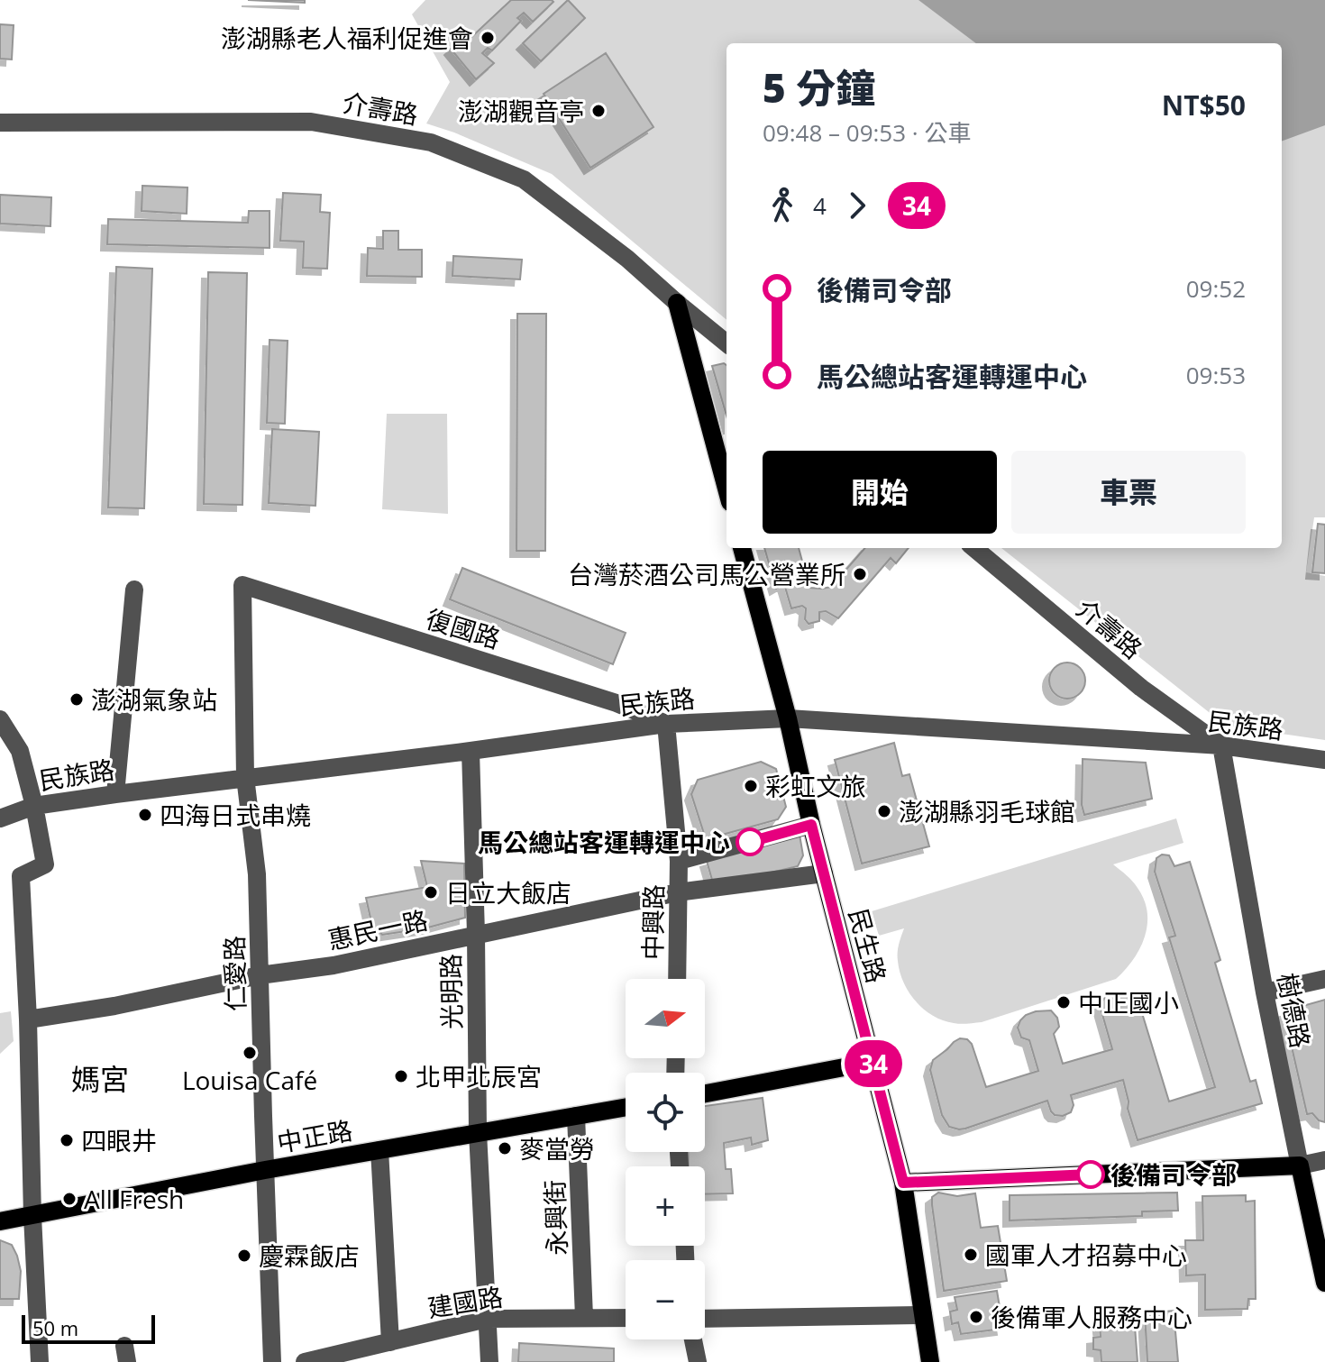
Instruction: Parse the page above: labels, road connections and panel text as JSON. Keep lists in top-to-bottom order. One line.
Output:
{"streets":{"main road":["民生路","樹德路","中正路"],"street":["介壽路","復國路","民族路","中興路","惠民一路","仁愛路","光明路","永興街","建國路"]},"crossings":[["介壽路","民族路"],["介壽路","樹德路"],["復國路","民族路"],["復國路","中興路"],["復國路","仁愛路"],["民族路","中興路"],["民族路","民生路"],["民族路","仁愛路"],["民族路","光明路"],["民族路","樹德路"],["中興路","惠民一路"],["惠民一路","民生路"],["惠民一路","仁愛路"],["惠民一路","光明路"],["仁愛路","中正路"],["光明路","中正路"],["光明路","建國路"],["中正路","永興街"],["永興街","建國路"]],"districts":["媽宮"],"places":["澎湖縣老人福利促進會","澎湖觀音亭","台灣菸酒公司馬公營業所","澎湖氣象站","彩虹文旅","澎湖縣羽毛球館","四海日式串燒","馬公總站客運轉運中心","日立大飯店","中正國小","Louisa Café","北甲北辰宮","四眼井","麥當勞","後備司令部","All Fresh","國軍人才招募中心","慶霖飯店","後備軍人服務中心"],"lines":["bus line 34"],"scale_bar":"50 m","north":"right","page":{"on_map":"34","heading":["5 分鐘","09:48 – 09:53 · 公車","NT$50"],"legs":["4","34"],"list":[{"name":"後備司令部","value":"09:52"},{"name":"馬公總站客運轉運中心","value":"09:53"}],"buttons":["開始","車票"],"map_buttons":["+","−"],"scale":"50 m"}}
